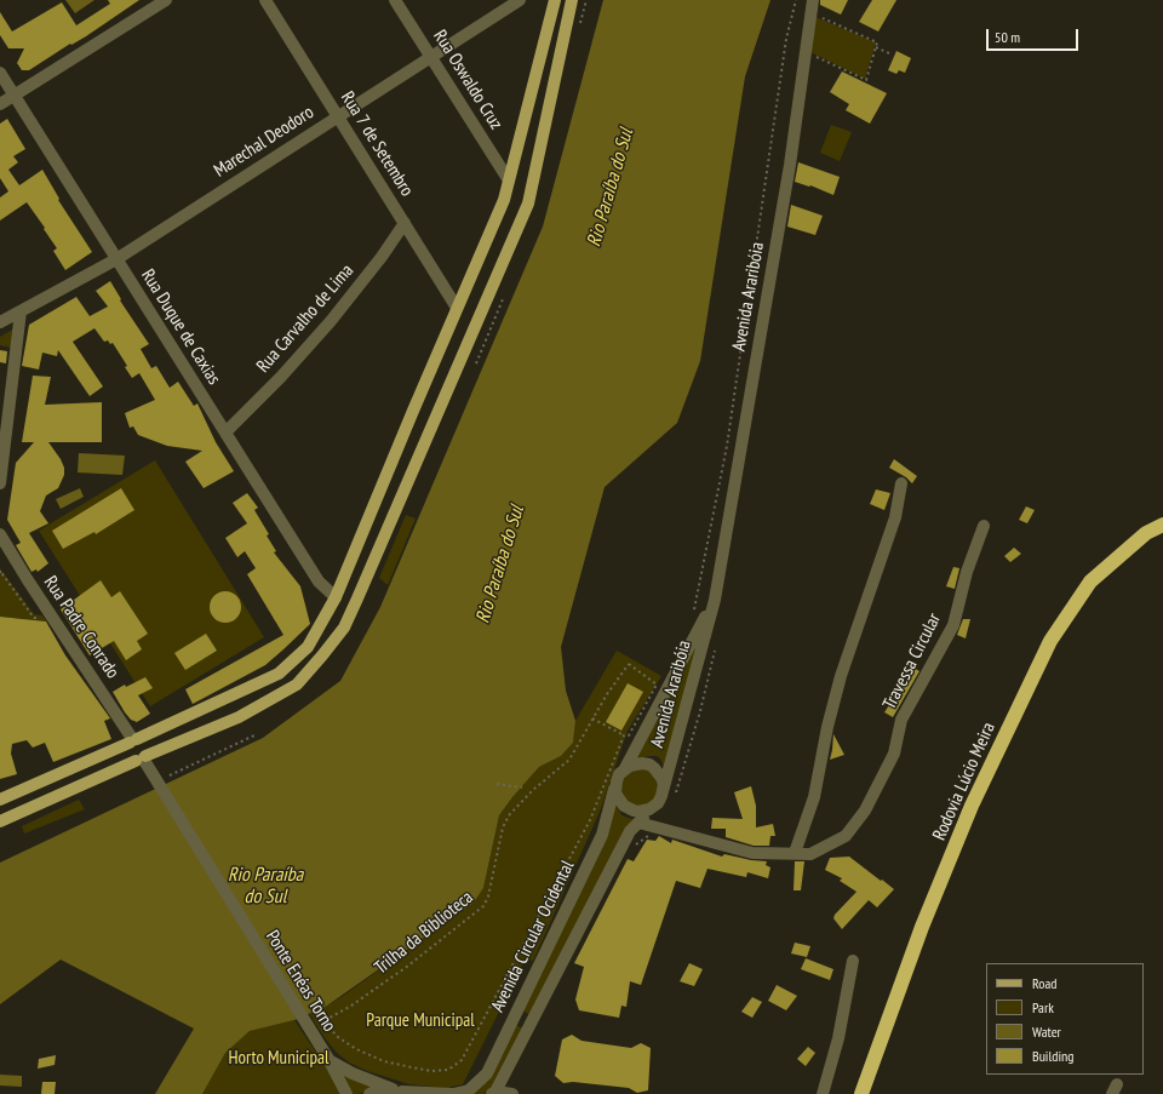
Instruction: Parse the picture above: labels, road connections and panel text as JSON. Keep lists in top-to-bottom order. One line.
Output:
{"streets":{"highway":["Rodovia Lúcio Meira"],"street":["Rua Oswaldo Cruz","Marechal Deodoro","Rua 7 de Setembro","Avenida Araribóia","Rua Carvalho de Lima","Rua Duque de Caxias","Rua Padre Conrado","Travessa Circular","Avenida Circular Ocidental","Ponte Enéas Torno"],"path":["Trilha da Biblioteca"]},"crossings":[["Rua Oswaldo Cruz","Marechal Deodoro"],["Marechal Deodoro","Rua 7 de Setembro"],["Marechal Deodoro","Rua Duque de Caxias"],["Rua 7 de Setembro","Rua Carvalho de Lima"],["Avenida Araribóia","Avenida Circular Ocidental"],["Rua Carvalho de Lima","Rua Duque de Caxias"],["Rua Padre Conrado","Ponte Enéas Torno"],["Travessa Circular","Avenida Circular Ocidental"]],"water":["Rio Paraíba do Sul"],"parks":["Parque Municipal","Horto Municipal"],"legend":["Road","Park","Water","Building"],"scale_bar":"50 m"}
